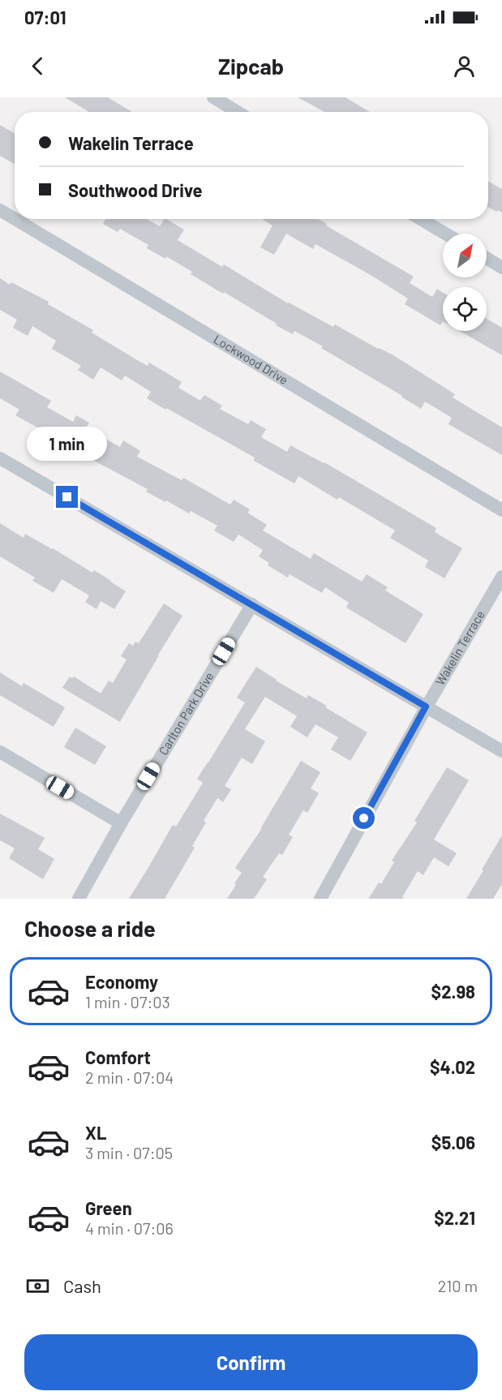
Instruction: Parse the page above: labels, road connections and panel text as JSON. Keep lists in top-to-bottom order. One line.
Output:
{"streets":{"street":["Lockwood Drive","Wakelin Terrace","Carlton Park Drive"]},"north":"top right","page":{"status":"07:01","header":"Zipcab","banner":["Wakelin Terrace","Southwood Drive"],"bubble":"1 min","heading":"Choose a ride","list":[{"name":"Economy","note":"1 min · 07:03","value":"$2.98"},{"name":"Comfort","note":"2 min · 07:04","value":"$4.02"},{"name":"XL","note":"3 min · 07:05","value":"$5.06"},{"name":"Green","note":"4 min · 07:06","value":"$2.21"}],"pay":["Cash","210 m"],"buttons":"Confirm"}}
